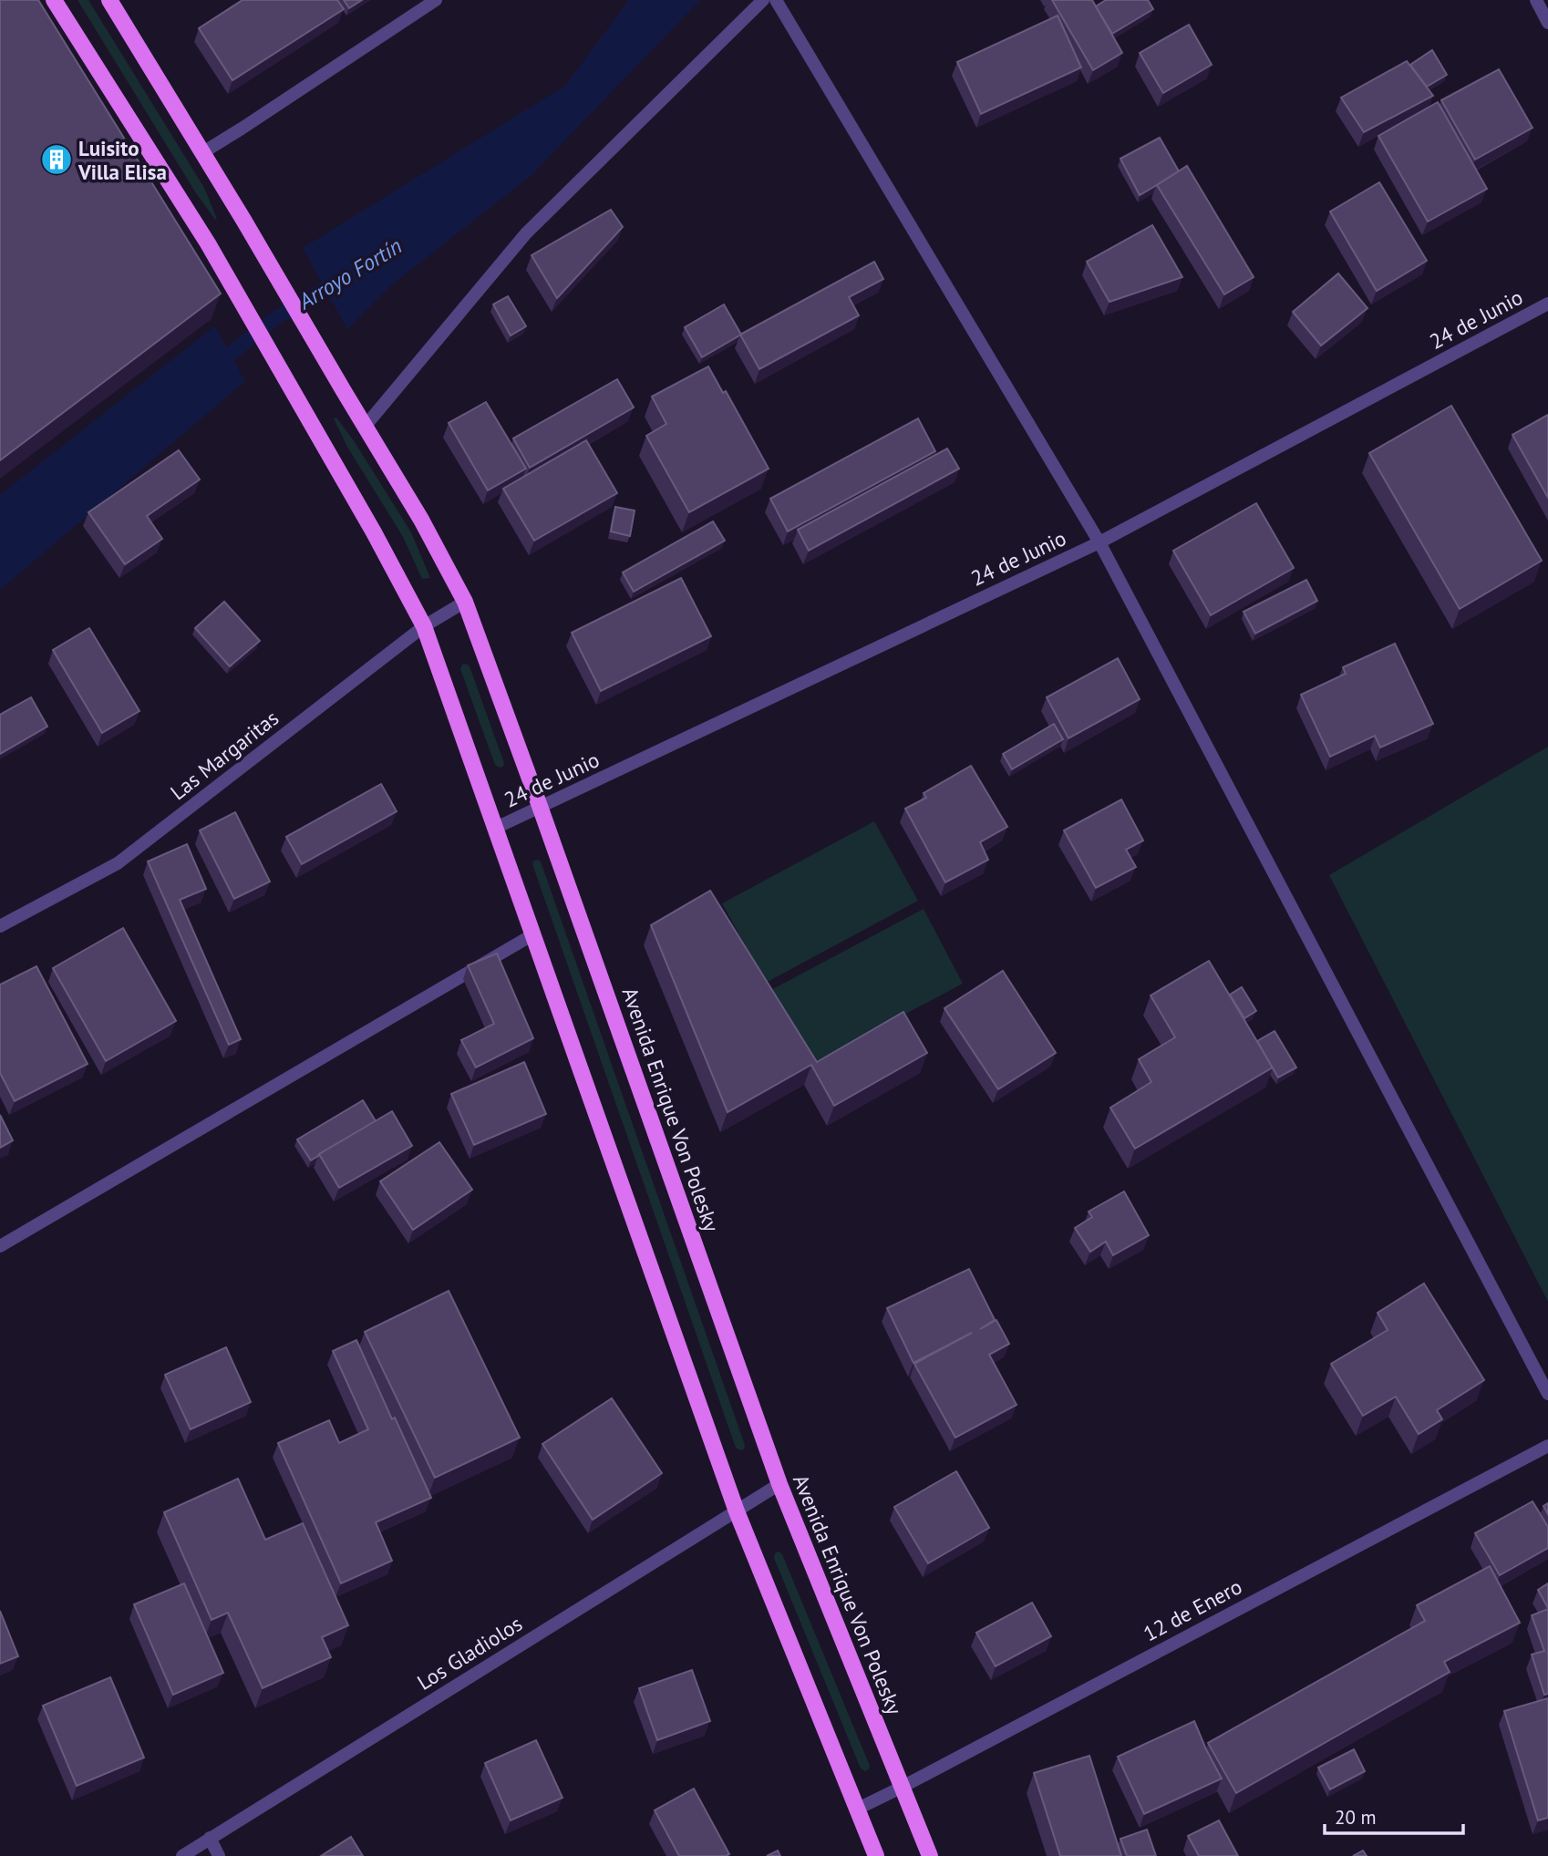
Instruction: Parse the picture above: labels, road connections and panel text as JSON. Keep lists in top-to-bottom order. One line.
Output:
{"streets":{"main road":["Avenida Enrique Von Polesky"],"street":["24 de Junio","Las Margaritas","12 de Enero","Los Gladiolos"]},"crossings":[["24 de Junio","Avenida Enrique Von Polesky"],["Las Margaritas","Avenida Enrique Von Polesky"],["Avenida Enrique Von Polesky","12 de Enero"],["Avenida Enrique Von Polesky","Los Gladiolos"]],"water":["Arroyo Fortín"],"places":{"building":["Luisito Villa Elisa"]},"scale_bar":"20 m"}
